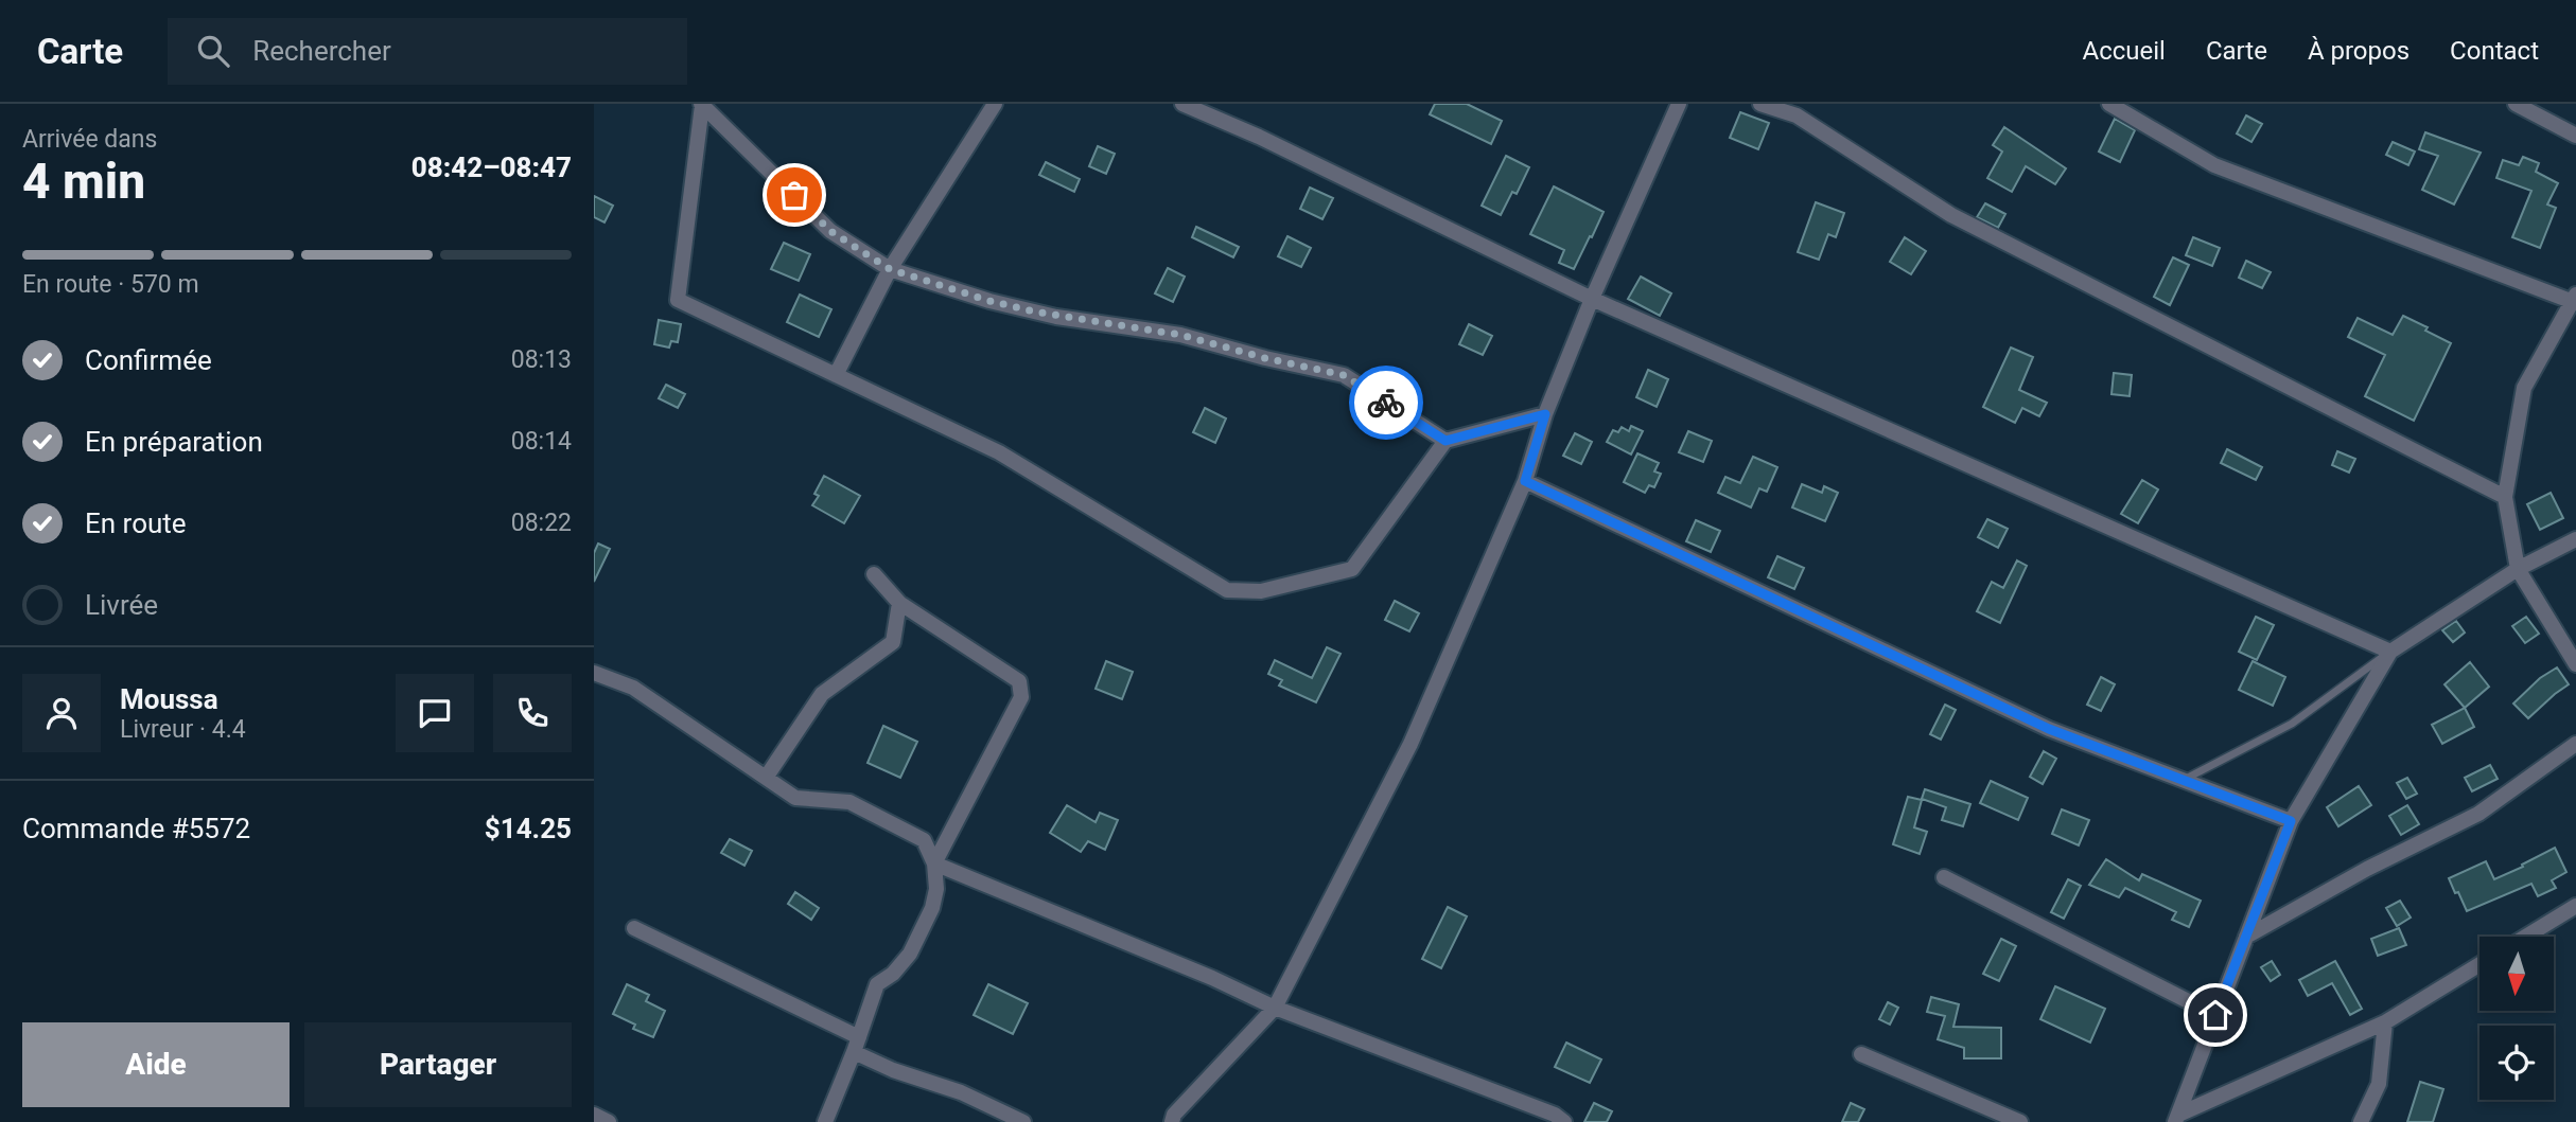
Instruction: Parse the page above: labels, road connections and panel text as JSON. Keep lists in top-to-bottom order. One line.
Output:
{"north":"bottom","page":{"header":"Carte","search":"Rechercher","nav":["Accueil","Carte","À propos","Contact"],"heading":["4 min","Arrivée dans","08:42–08:47"],"panel":["Moussa","Livreur · 4.4","Commande #5572","$14.25"],"bar":"En route · 570 m","list":[["Confirmée","08:13"],["En préparation","08:14"],["En route","08:22"],"Livrée"],"buttons":["Aide","Partager"]}}
